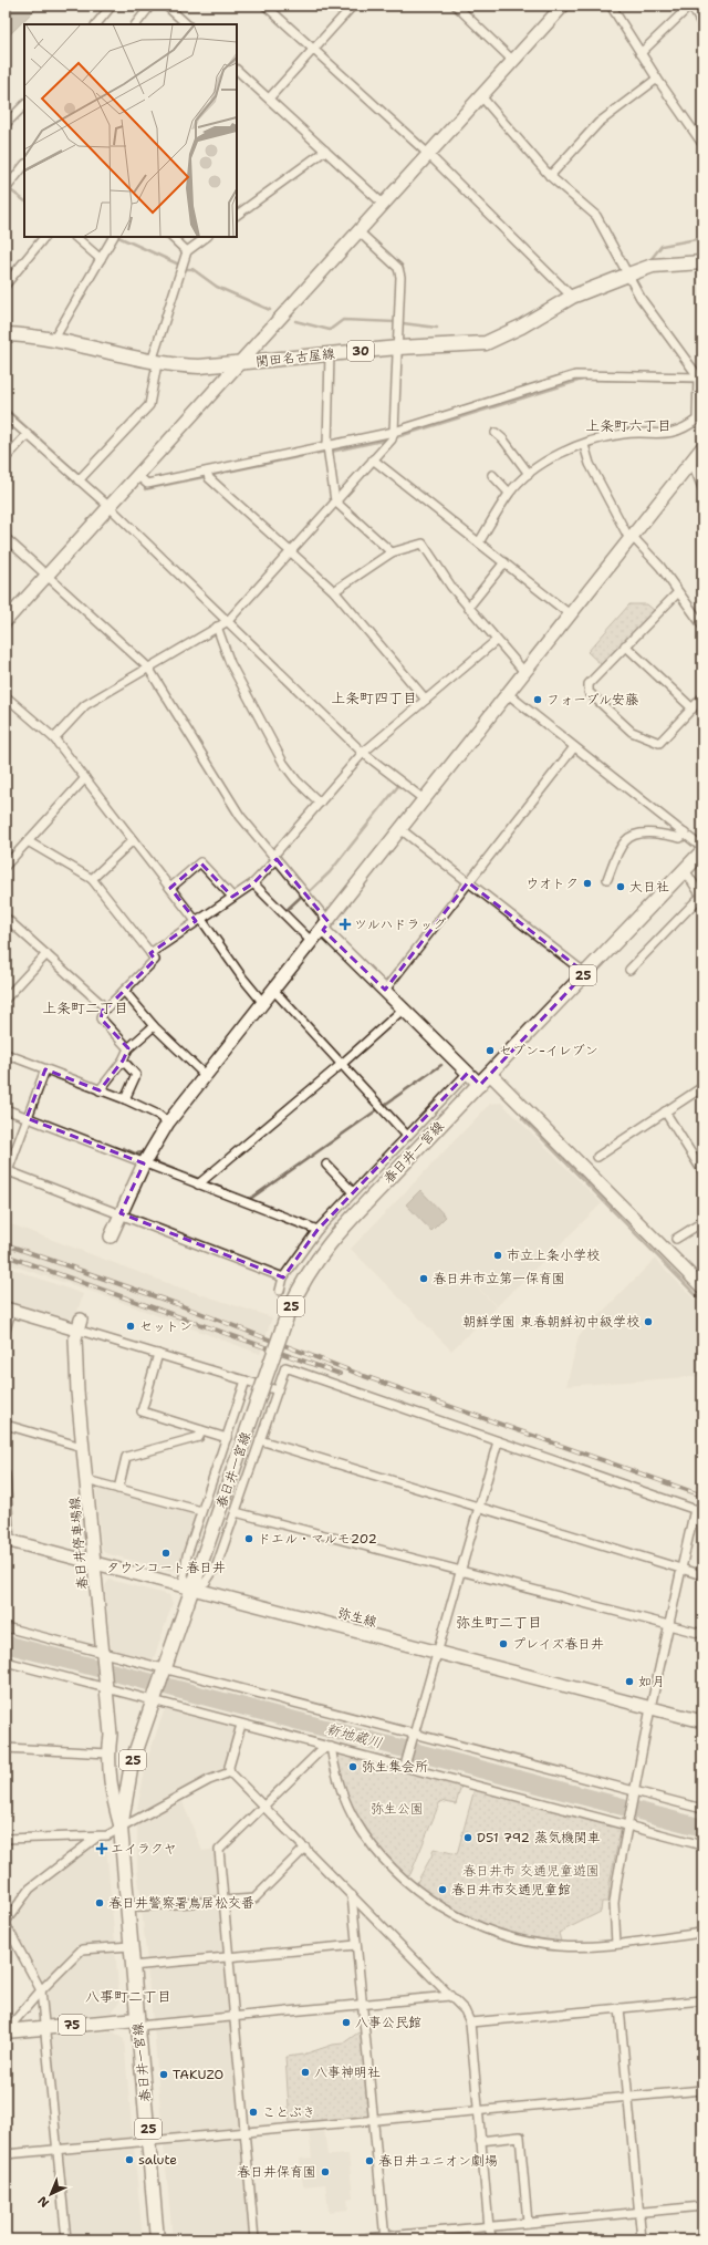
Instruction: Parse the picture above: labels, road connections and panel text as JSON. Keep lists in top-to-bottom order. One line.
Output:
{"streets":{"main road":["30","関田名古屋線","25","春日井一宮線","75"],"street":["春日井停車場線","弥生線"]},"crossings":[["春日井一宮線","春日井停車場線"],["春日井一宮線","弥生線"],["春日井一宮線","75"],["春日井停車場線","弥生線"]],"districts":["上条町六丁目","上条町四丁目","上条町二丁目","弥生町二丁目","八事町二丁目"],"water":["新地蔵川"],"parks":["弥生公園","春日井市 交通児童遊園"],"places":{"other":["フォーブル安藤","ウオトク","大日社","セブン-イレブン","市立上条小学校","春日井市立第一保育園","朝鮮学園 東春朝鮮初中級学校","セットン","ドエル・マルモ202","タウンコート春日井","プレイズ春日井","如月","弥生集会所","D51 792 蒸気機関車","春日井市交通児童館","春日井警察署鳥居松交番","八事公民館","八事神明社","TAKUZO","ことぶき","salute","春日井ユニオン劇場","春日井保育園"],"health":["ツルハドラッグ","エイラクヤ"]},"north":"bottom left"}
